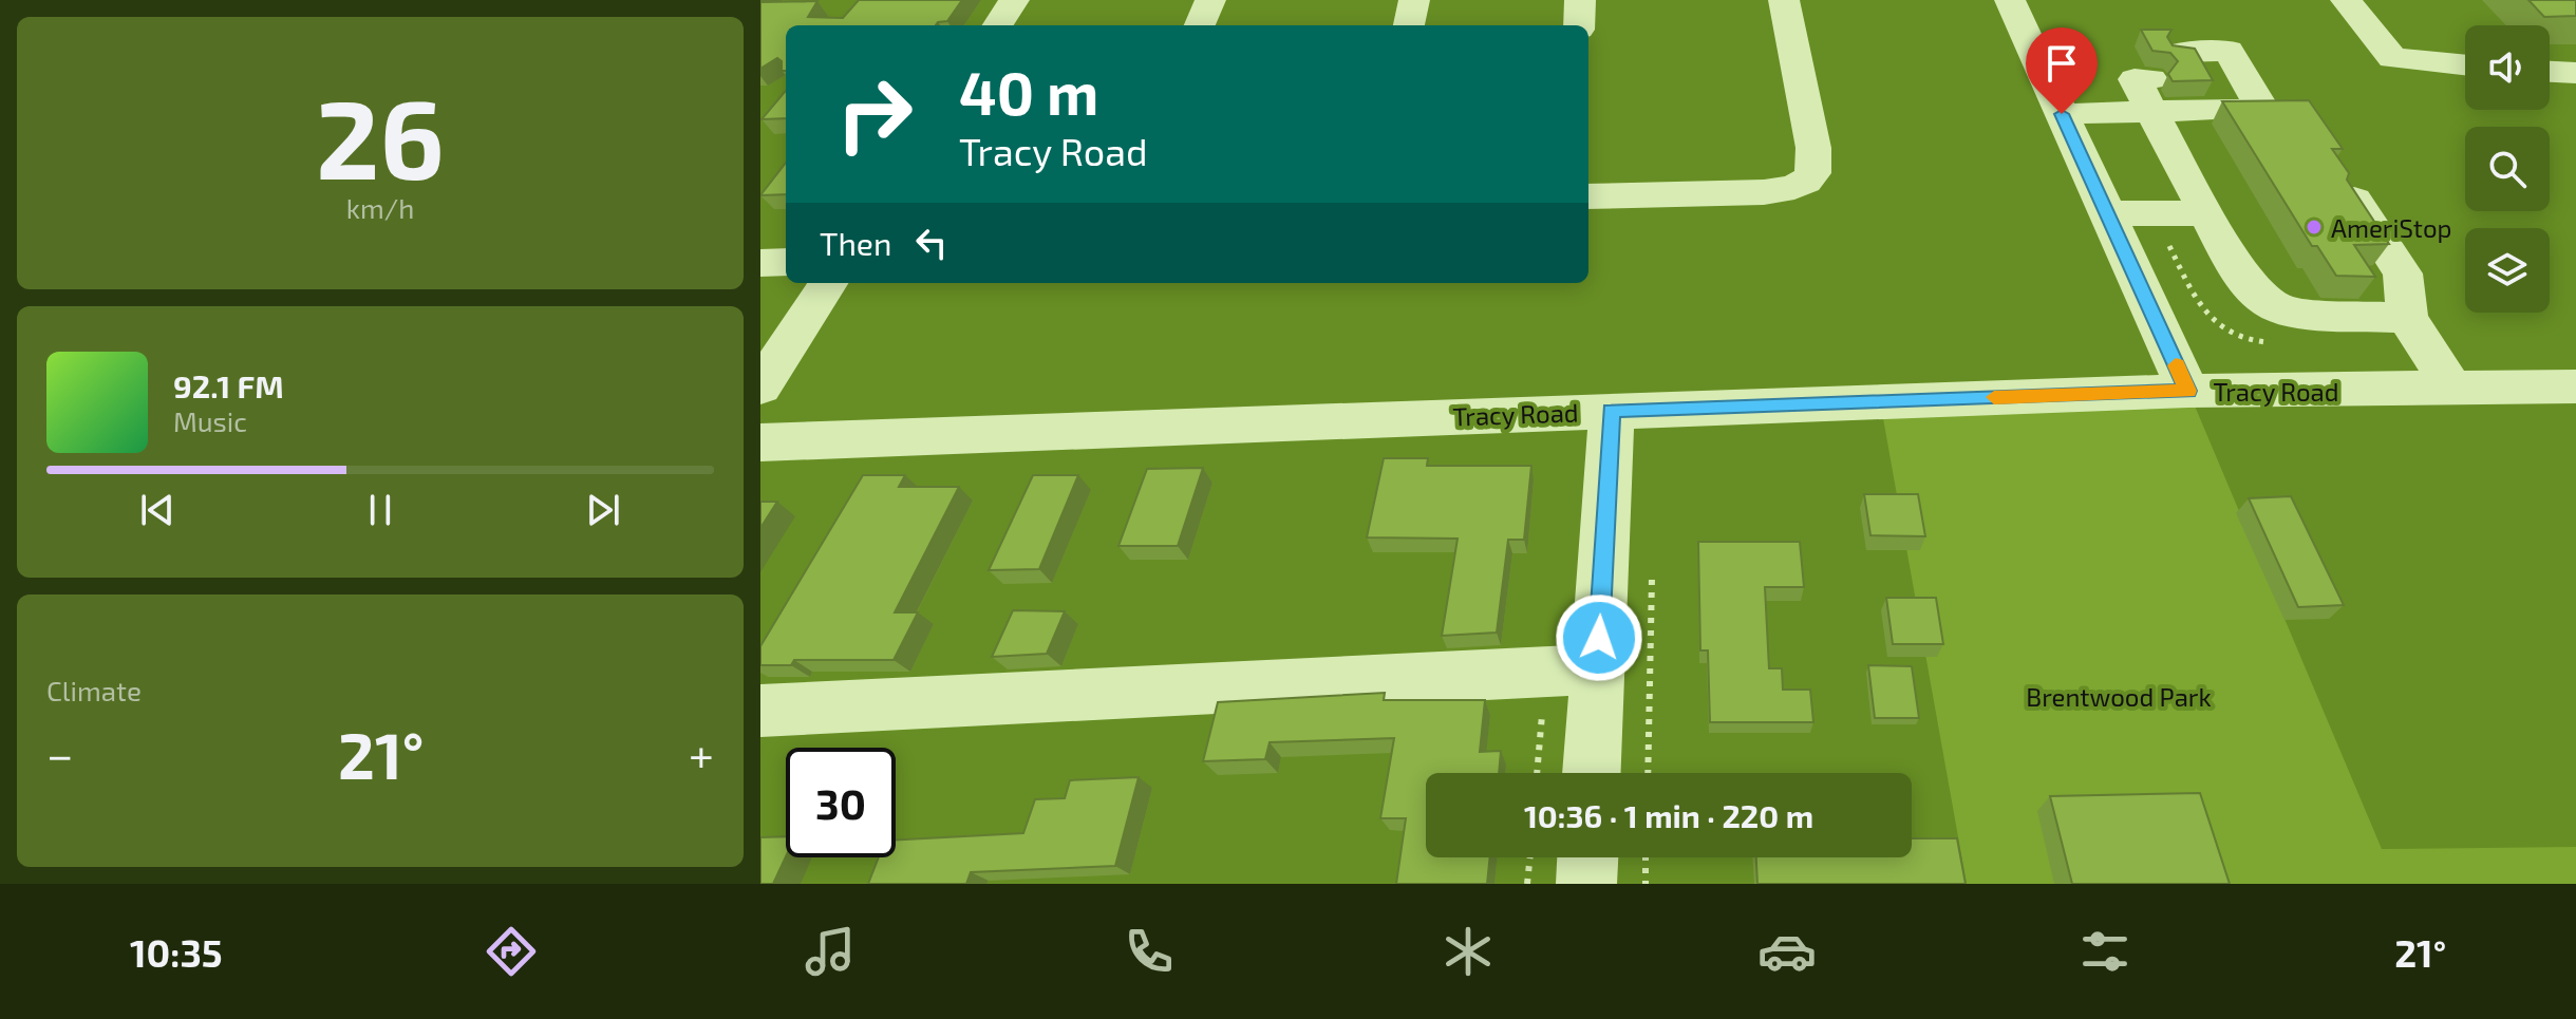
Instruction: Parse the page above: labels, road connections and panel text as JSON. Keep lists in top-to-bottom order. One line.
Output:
{"streets":{"street":["Tracy Road"]},"parks":["Brentwood Park"],"places":["AmeriStop"],"page":{"tile":[["26","km/h"],"Climate"],"turn":["40 m","Tracy Road"],"then":"Then","song":["92.1 FM","Music"],"heat":["−","21°","+"],"limit":"30","trip":"10:36 · 1 min · 220 m","tabs":["10:35","21°"]}}
